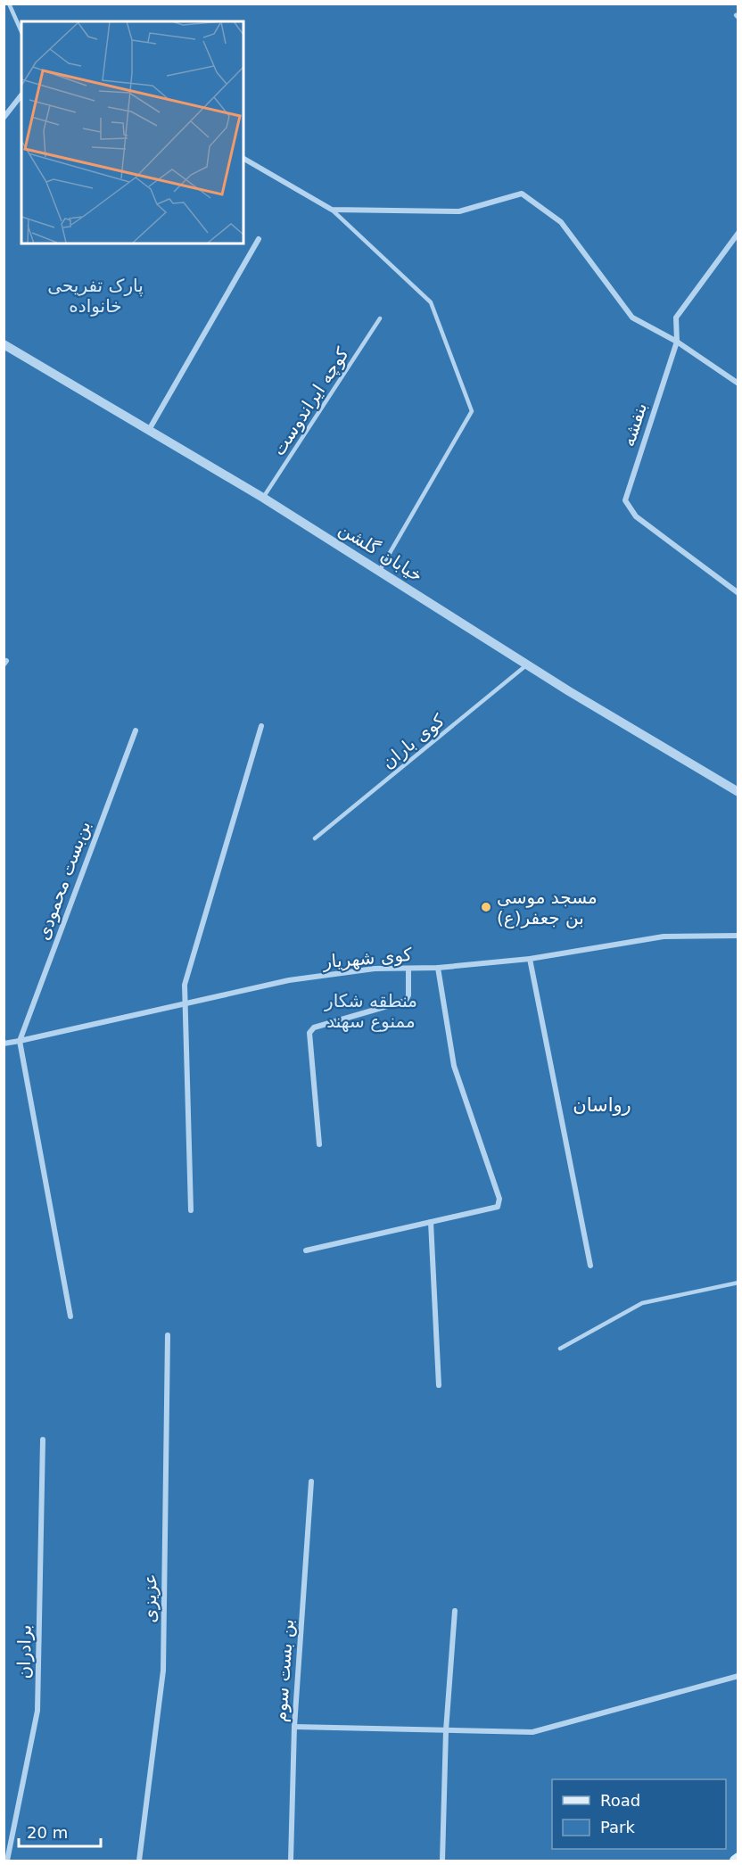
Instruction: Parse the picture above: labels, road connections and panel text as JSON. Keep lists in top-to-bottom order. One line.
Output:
{"streets":{"street":["بنفشه","خیابان گلشن","بن‌بست محمودی","کوی شهریار","عزیزی","برادران","بن بست سوم"],"lane":["کوچه ایراندوست","کوی باران"]},"crossings":[["کوچه ایراندوست","خیابان گلشن"],["خیابان گلشن","کوی باران"],["بن‌بست محمودی","کوی شهریار"]],"districts":["رواسان"],"parks":["پارک تفریحی خانواده","منطقه شکار ممنوع سهند"],"places":["مسجد موسی بن جعفر(ع)"],"legend":["Road","Park"],"scale_bar":"20 m"}
